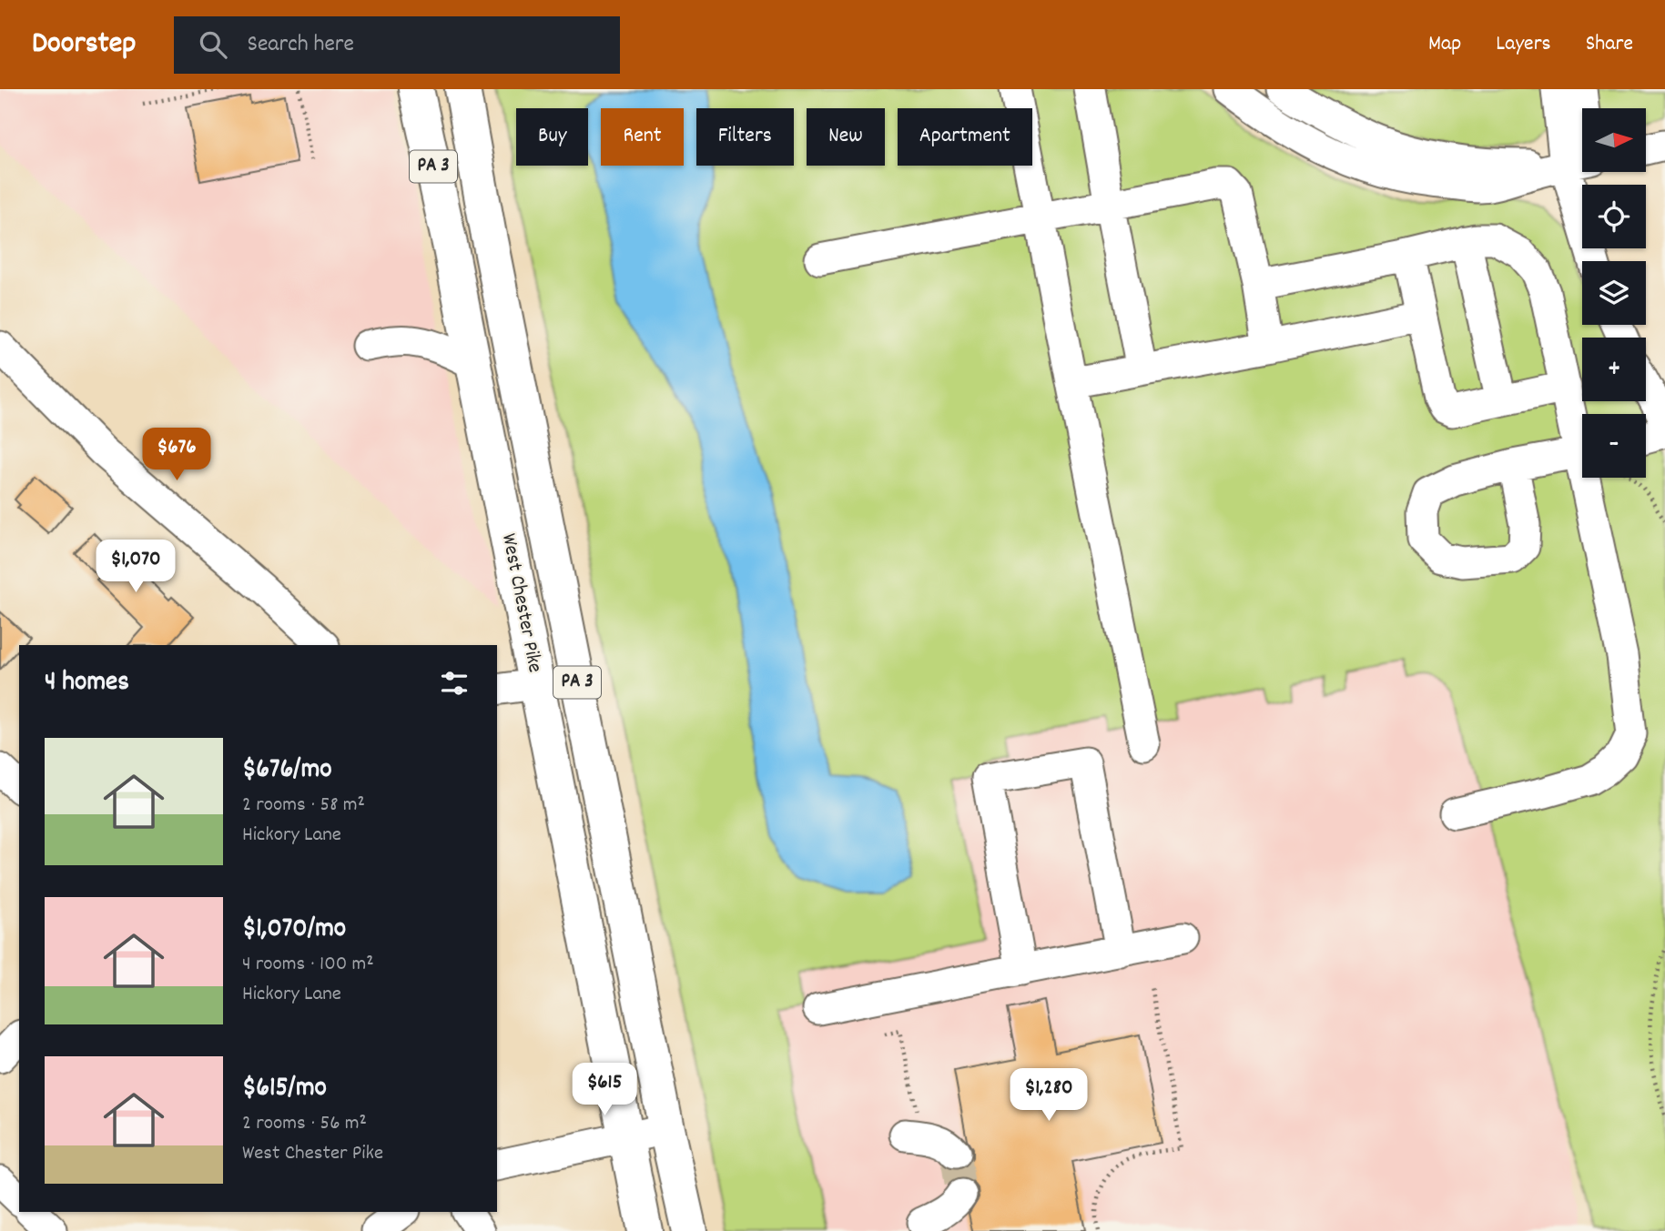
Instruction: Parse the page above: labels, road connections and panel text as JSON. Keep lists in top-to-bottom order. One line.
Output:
{"streets":{"highway":["PA 3","West Chester Pike"]},"north":"right","page":{"header":"Doorstep","search":"Search here","nav":["Map","Layers","Share"],"map_buttons":["+","−"],"chip":["Buy","Rent","Filters","New","Apartment"],"price":["$676","$1,070","$615","$1,280"],"heading":"4 homes","list":[{"name":"$676/mo","note":"2 rooms · 58 m² · Hickory Lane"},{"name":"$1,070/mo","note":"4 rooms · 100 m² · Hickory Lane"},{"name":"$615/mo","note":"2 rooms · 56 m² · West Chester Pike"}]}}
